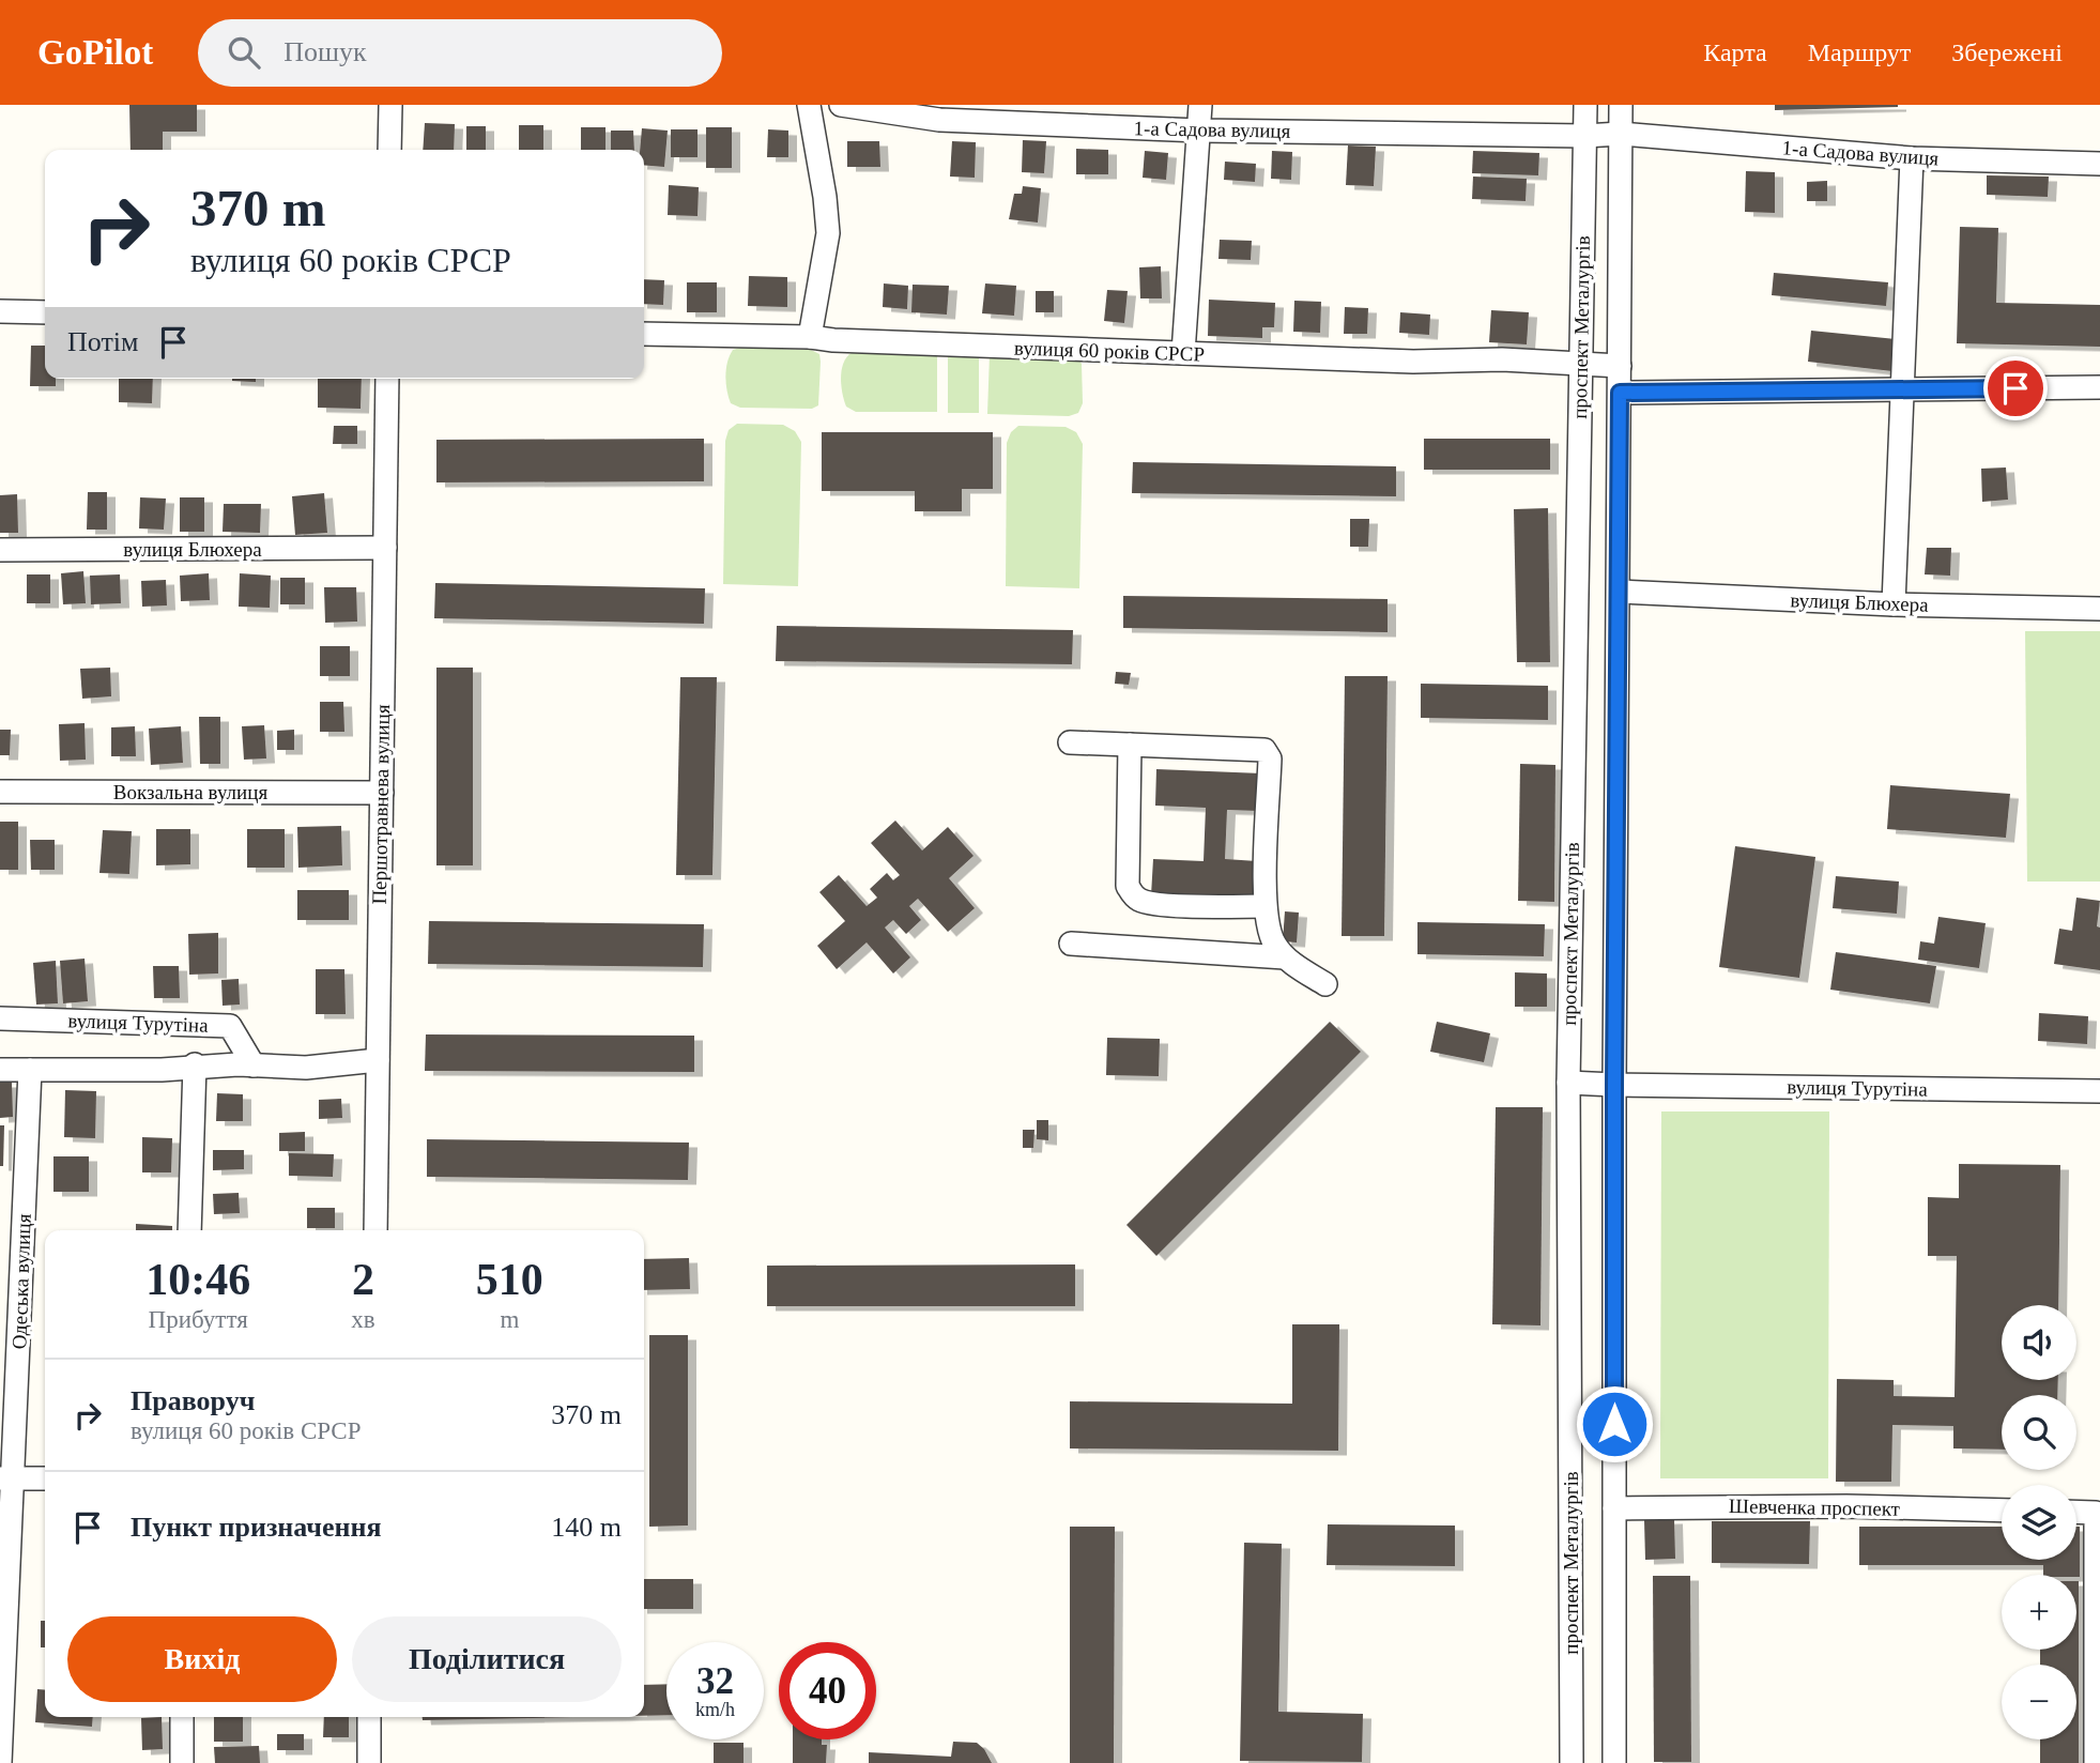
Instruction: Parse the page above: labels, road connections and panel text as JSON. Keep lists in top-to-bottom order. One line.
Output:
{"streets":{"street":["1-а Садова вулиця","проспект Металургів","вулиця 60 років СРСР","вулиця Блюхера","Вокзальна вулиця","Першотравнева вулиця","вулиця Турутіна","Одеська вулиця","Шевченка проспект"]},"crossings":[["1-а Садова вулиця","проспект Металургів"],["проспект Металургів","вулиця 60 років СРСР"],["проспект Металургів","вулиця Блюхера"],["проспект Металургів","вулиця Турутіна"],["проспект Металургів","Шевченка проспект"],["вулиця Блюхера","Першотравнева вулиця"],["Вокзальна вулиця","Першотравнева вулиця"],["Першотравнева вулиця","вулиця Турутіна"],["вулиця Турутіна","Одеська вулиця"]],"page":{"header":"GoPilot","search":"Пошук","nav":["Карта","Маршрут","Збережені"],"turn":["370 m","вулиця 60 років СРСР"],"then":"Потім","eta":["10:46","Прибуття","2","хв","510","m"],"map_buttons":["+","−"],"list":[{"name":"Праворуч","note":"вулиця 60 років СРСР","value":"370 m"},{"name":"Пункт призначення","value":"140 m"}],"buttons":["Вихід","Поділитися"],"speed":"32 km/h","limit":"40"}}
